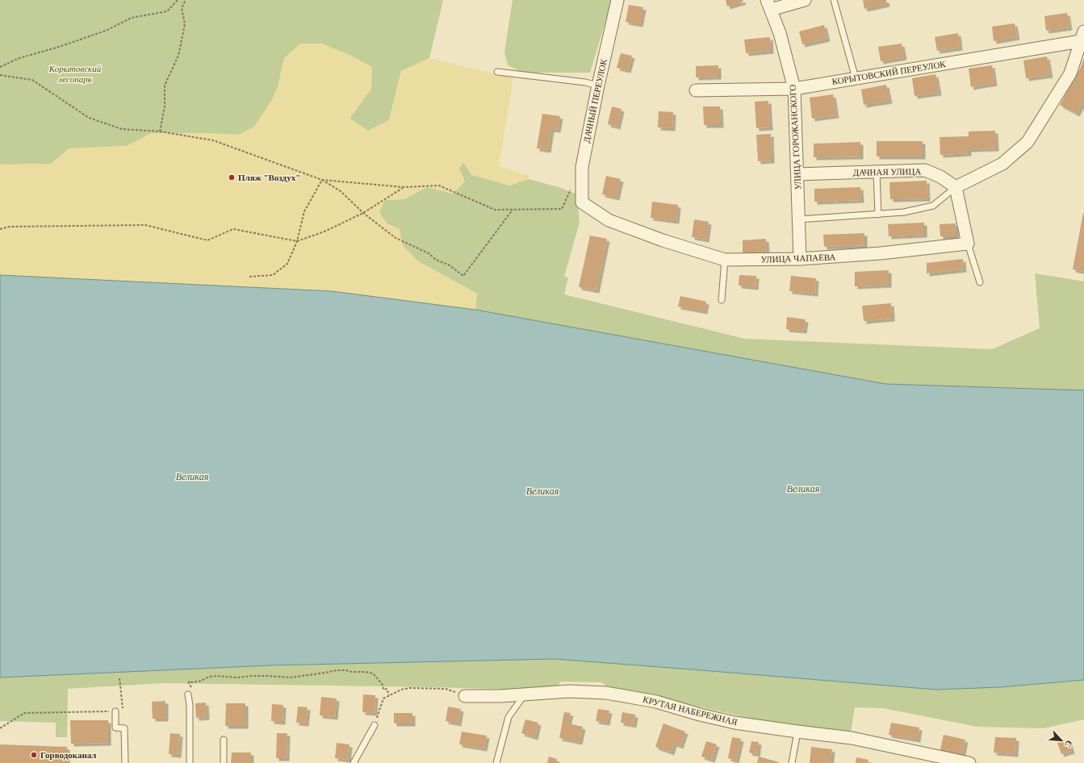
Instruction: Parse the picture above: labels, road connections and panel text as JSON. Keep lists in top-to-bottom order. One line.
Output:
{"streets":{"street":["КОРЫТОВСКИЙ ПЕРЕУЛОК","ДАЧНЫЙ ПЕРЕУЛОК","УЛИЦА ГОРОЖАНСКОГО","ДАЧНАЯ УЛИЦА","УЛИЦА ЧАПАЕВА","КРУТАЯ НАБЕРЕЖНАЯ"]},"crossings":[["КОРЫТОВСКИЙ ПЕРЕУЛОК","УЛИЦА ГОРОЖАНСКОГО"],["ДАЧНЫЙ ПЕРЕУЛОК","УЛИЦА ЧАПАЕВА"],["УЛИЦА ГОРОЖАНСКОГО","ДАЧНАЯ УЛИЦА"],["УЛИЦА ГОРОЖАНСКОГО","УЛИЦА ЧАПАЕВА"]],"water":["Великая"],"parks":["Корытовский лесопарк"],"places":["Пляж \"Воздух\"","Горводоканал"],"north":"bottom right"}
